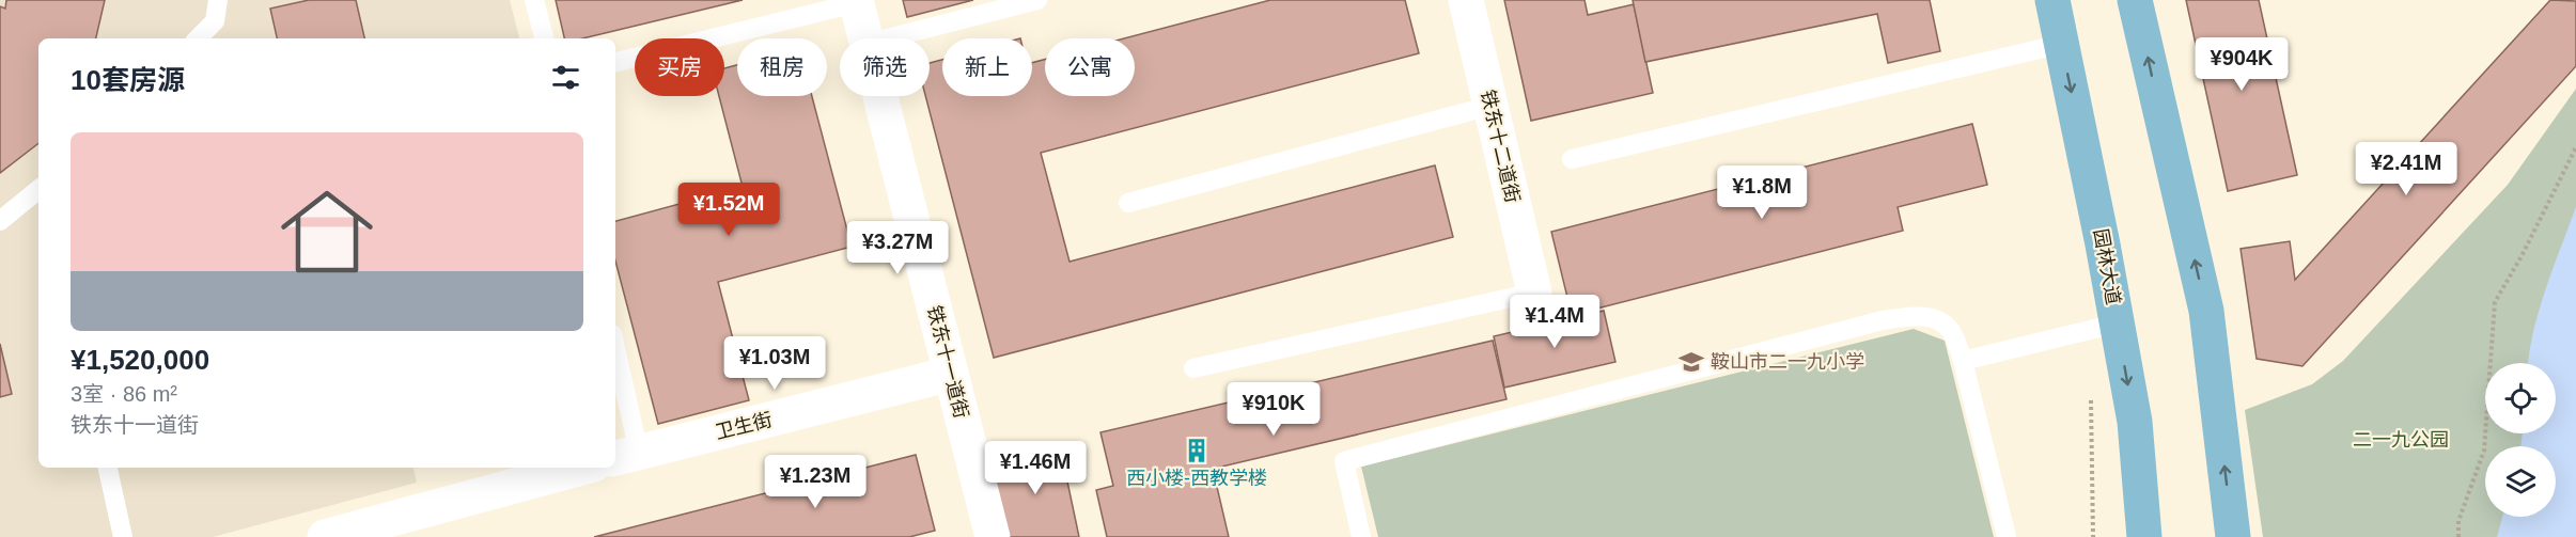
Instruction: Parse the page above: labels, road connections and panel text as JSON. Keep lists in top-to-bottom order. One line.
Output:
{"streets":{"main road":["园林大道"],"street":["铁东十二道街","铁东十一道街","卫生街"]},"crossings":[["铁东十一道街","卫生街"]],"parks":["二一九公园"],"places":{"school or university":["鞍山市二一九小学"],"building":["西小楼-西教学楼"]},"page":{"price":["¥904K","¥2.41M","¥1.8M","¥1.52M","¥3.27M","¥1.4M","¥1.03M","¥910K","¥1.46M","¥1.23M"],"chip":["买房","租房","筛选","新上","公寓"],"heading":"10套房源","list":[{"name":"¥1,520,000","note":"3室 · 86 m² · 铁东十一道街"}]}}
